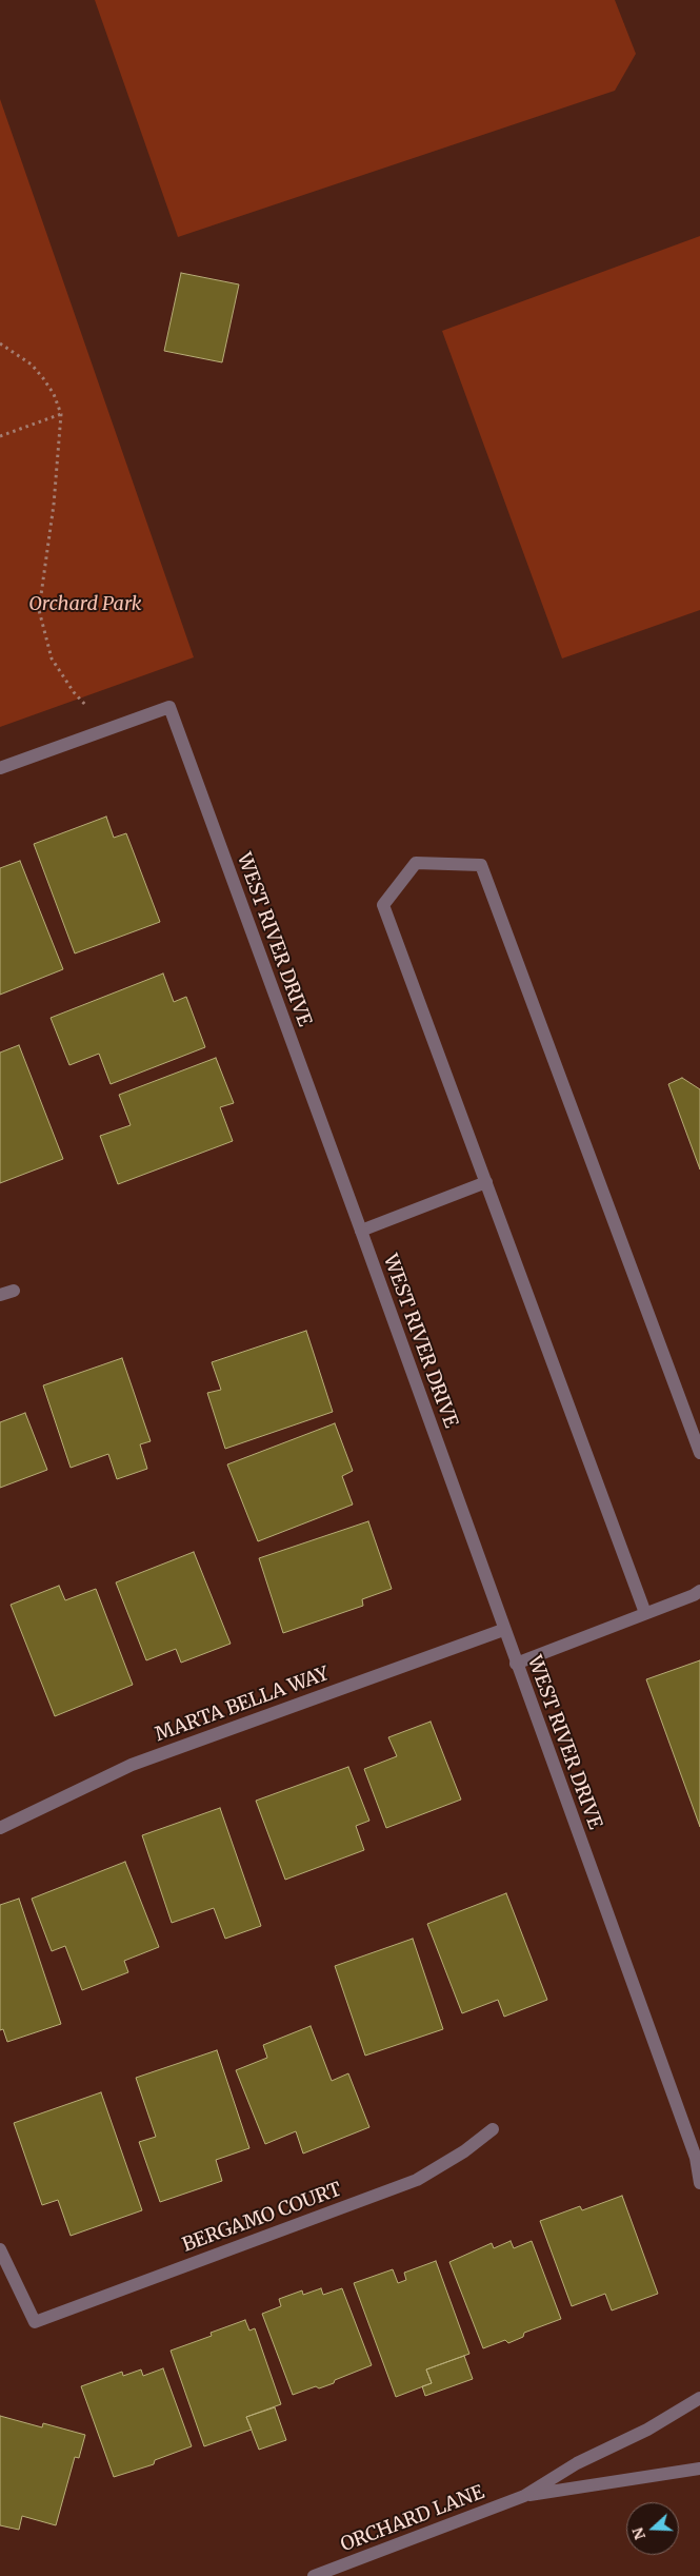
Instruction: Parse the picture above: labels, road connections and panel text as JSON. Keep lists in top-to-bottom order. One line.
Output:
{"streets":{"street":["WEST RIVER DRIVE","MARTA BELLA WAY","BERGAMO COURT","ORCHARD LANE"]},"crossings":[["WEST RIVER DRIVE","MARTA BELLA WAY"]],"parks":["Orchard Park"],"north":"left"}
